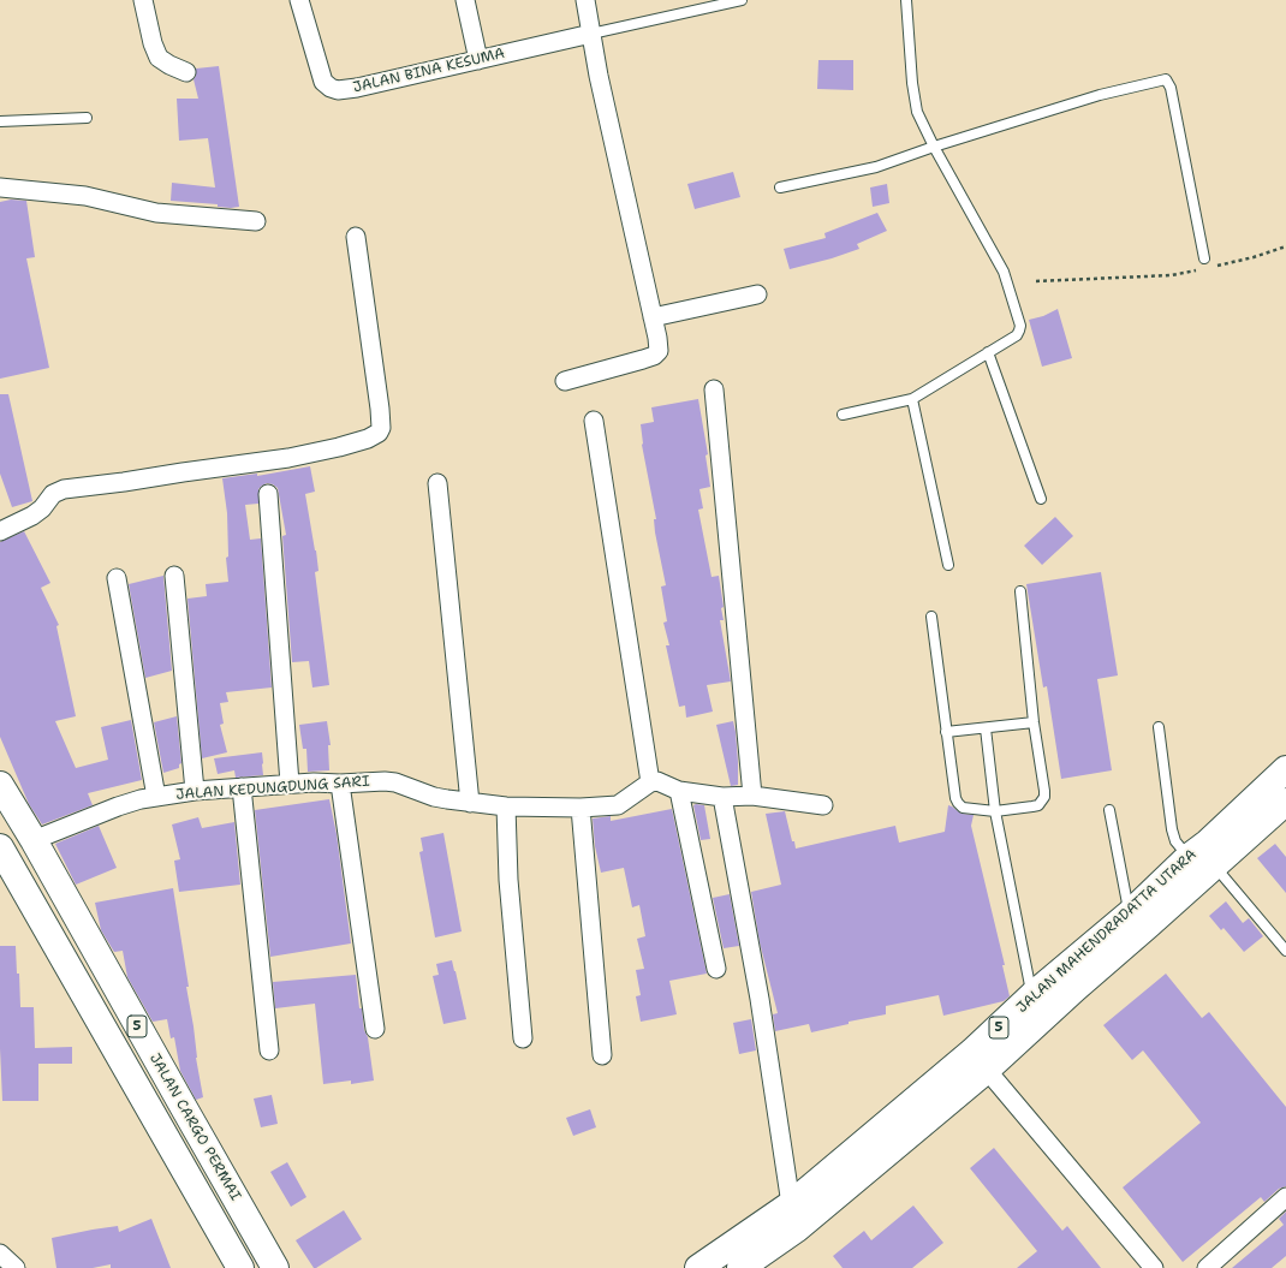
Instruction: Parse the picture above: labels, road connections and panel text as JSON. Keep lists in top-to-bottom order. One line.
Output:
{"streets":{"highway":["JALAN MAHENDRADATTA UTARA","5","JALAN CARGO PERMAI"],"street":["JALAN BINA KESUMA","JALAN KEDUNGDUNG SARI"]},"crossings":[["JALAN KEDUNGDUNG SARI","JALAN CARGO PERMAI"]]}
